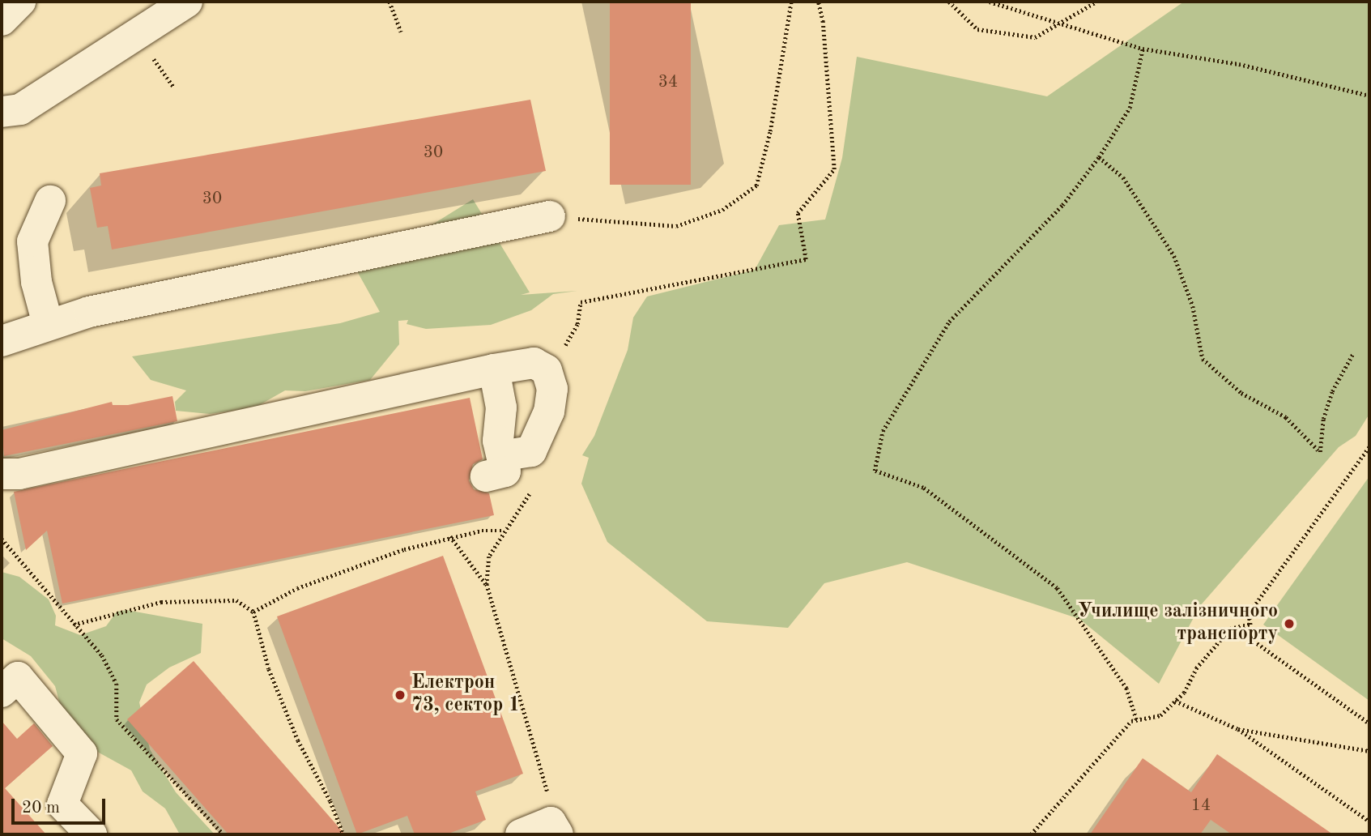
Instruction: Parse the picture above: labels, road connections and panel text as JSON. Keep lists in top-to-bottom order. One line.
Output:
{"places":["Училище залізничного транспорту","Електрон 73, сектор 1"],"house_numbers":["34","30","30","14"],"scale_bar":"20 m"}
